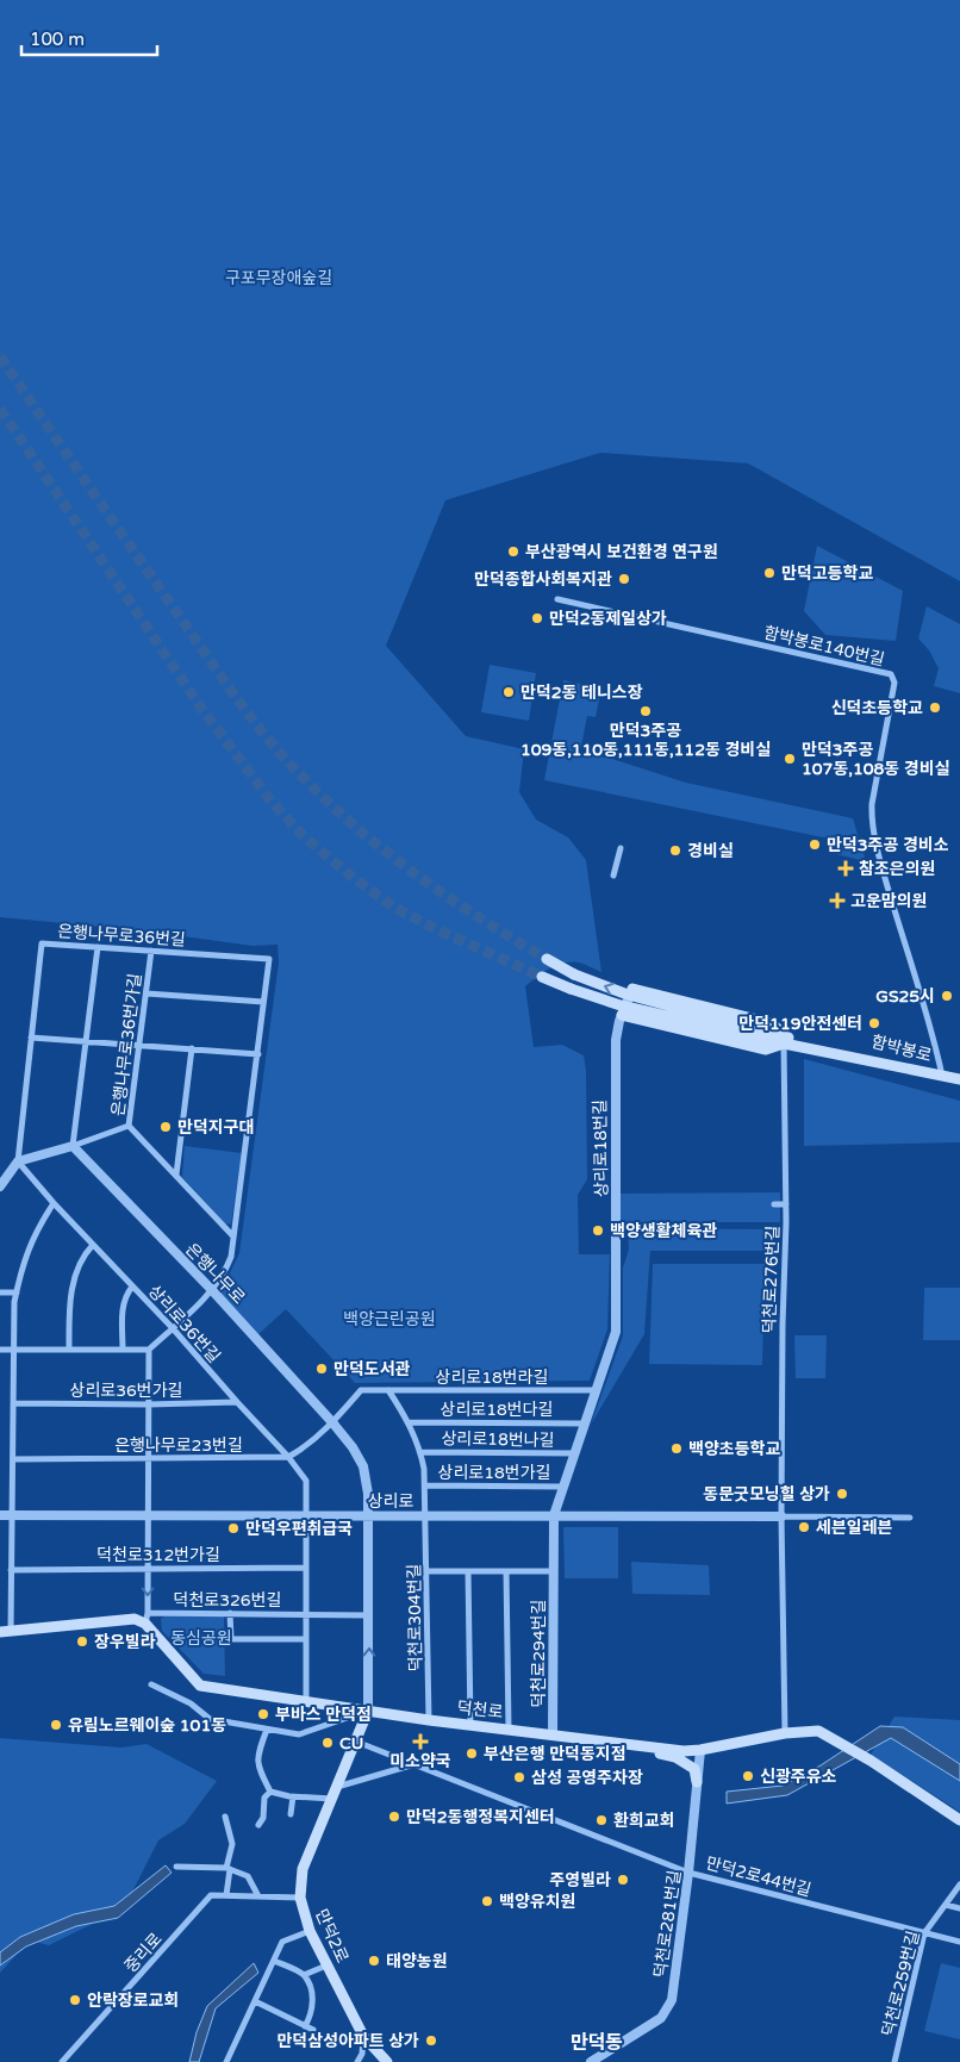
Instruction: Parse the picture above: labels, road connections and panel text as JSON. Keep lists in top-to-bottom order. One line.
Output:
{"streets":{"main road":["함박봉로","덕천로","만덕2로"],"street":["함박봉로140번길","은행나무로36번길","은행나무로36번가길","상리로18번길","은행나무로","덕천로276번길","상리로36번길","상리로18번라길","상리로36번가길","상리로18번다길","상리로18번나길","은행나무로23번길","상리로18번가길","상리로","덕천로312번가길","덕천로326번길","덕천로304번길","덕천로294번길","만덕2로44번길","덕천로281번길","중리로","덕천로259번길"]},"crossings":[["함박봉로140번길","함박봉로"],["은행나무로36번길","은행나무로36번가길"],["은행나무로36번길","은행나무로"],["은행나무로36번길","상리로36번길"],["함박봉로","덕천로276번길"],["상리로18번길","상리로18번라길"],["상리로18번길","상리로18번다길"],["상리로18번길","상리로18번나길"],["상리로18번길","상리로18번가길"],["상리로18번길","상리로"],["상리로18번길","덕천로294번길"],["은행나무로","상리로18번라길"],["은행나무로","상리로"],["은행나무로","덕천로"],["은행나무로","만덕2로"],["덕천로276번길","상리로"],["덕천로276번길","덕천로"],["상리로36번길","상리로36번가길"],["상리로36번길","은행나무로23번길"],["상리로36번길","상리로"],["상리로36번길","덕천로312번가길"],["상리로36번길","덕천로326번길"],["상리로36번길","덕천로"],["상리로18번라길","덕천로304번길"],["상리로18번다길","덕천로304번길"],["상리로18번나길","덕천로304번길"],["상리로18번가길","덕천로304번길"],["상리로","덕천로304번길"],["상리로","덕천로294번길"],["덕천로326번길","덕천로"],["덕천로304번길","덕천로"],["덕천로294번길","덕천로"],["덕천로","덕천로281번길"],["덕천로","만덕2로"],["만덕2로44번길","덕천로281번길"],["만덕2로44번길","만덕2로"],["만덕2로44번길","덕천로259번길"],["만덕2로","중리로"]],"districts":["만덕동"],"parks":["구포무장애숲길","백양근린공원","동심공원"],"places":{"other":["부산광역시 보건환경 연구원","만덕고등학교","만덕종합사회복지관","만덕2동제일상가","만덕2동 테니스장","신덕초등학교","만덕3주공 109동,110동,111동,112동 경비실","만덕3주공 107동,108동 경비실","만덕3주공 경비소","경비실","GS25시","만덕119안전센터","만덕지구대","백양생활체육관","만덕도서관","백양초등학교","동문굿모닝힐 상가","세븐일레븐","만덕우편취급국","장우빌라","부바스 만덕점","유림노르웨이숲 101동","CU","부산은행 만덕동지점","신광주유소","삼성 공영주차장","만덕2동행정복지센터","환희교회","주영빌라","백양유치원","태양농원","안락장로교회","만덕삼성아파트 상가"],"health":["참조은의원","고운맘의원","미소약국"]},"scale_bar":"100 m"}
